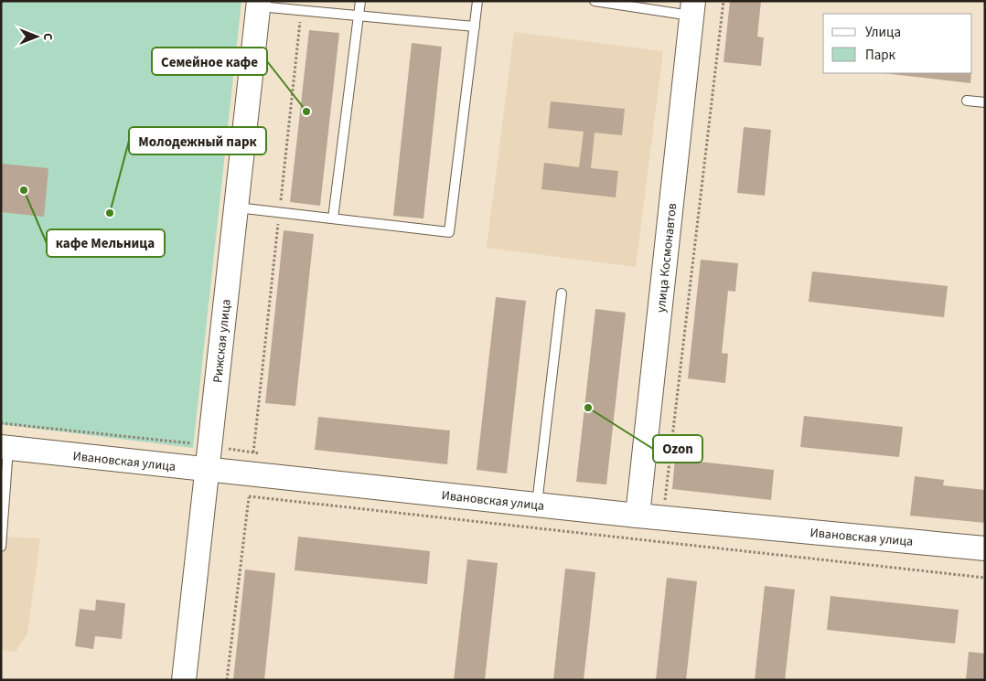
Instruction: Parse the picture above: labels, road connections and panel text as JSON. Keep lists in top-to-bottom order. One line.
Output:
{"streets":{"street":["улица Космонавтов","Рижская улица","Ивановская улица"]},"crossings":[["улица Космонавтов","Ивановская улица"],["Рижская улица","Ивановская улица"]],"places":["Семейное кафе","кафе Мельница","Молодежный парк","Ozon"],"legend":["Улица","Парк"],"north":"right"}
